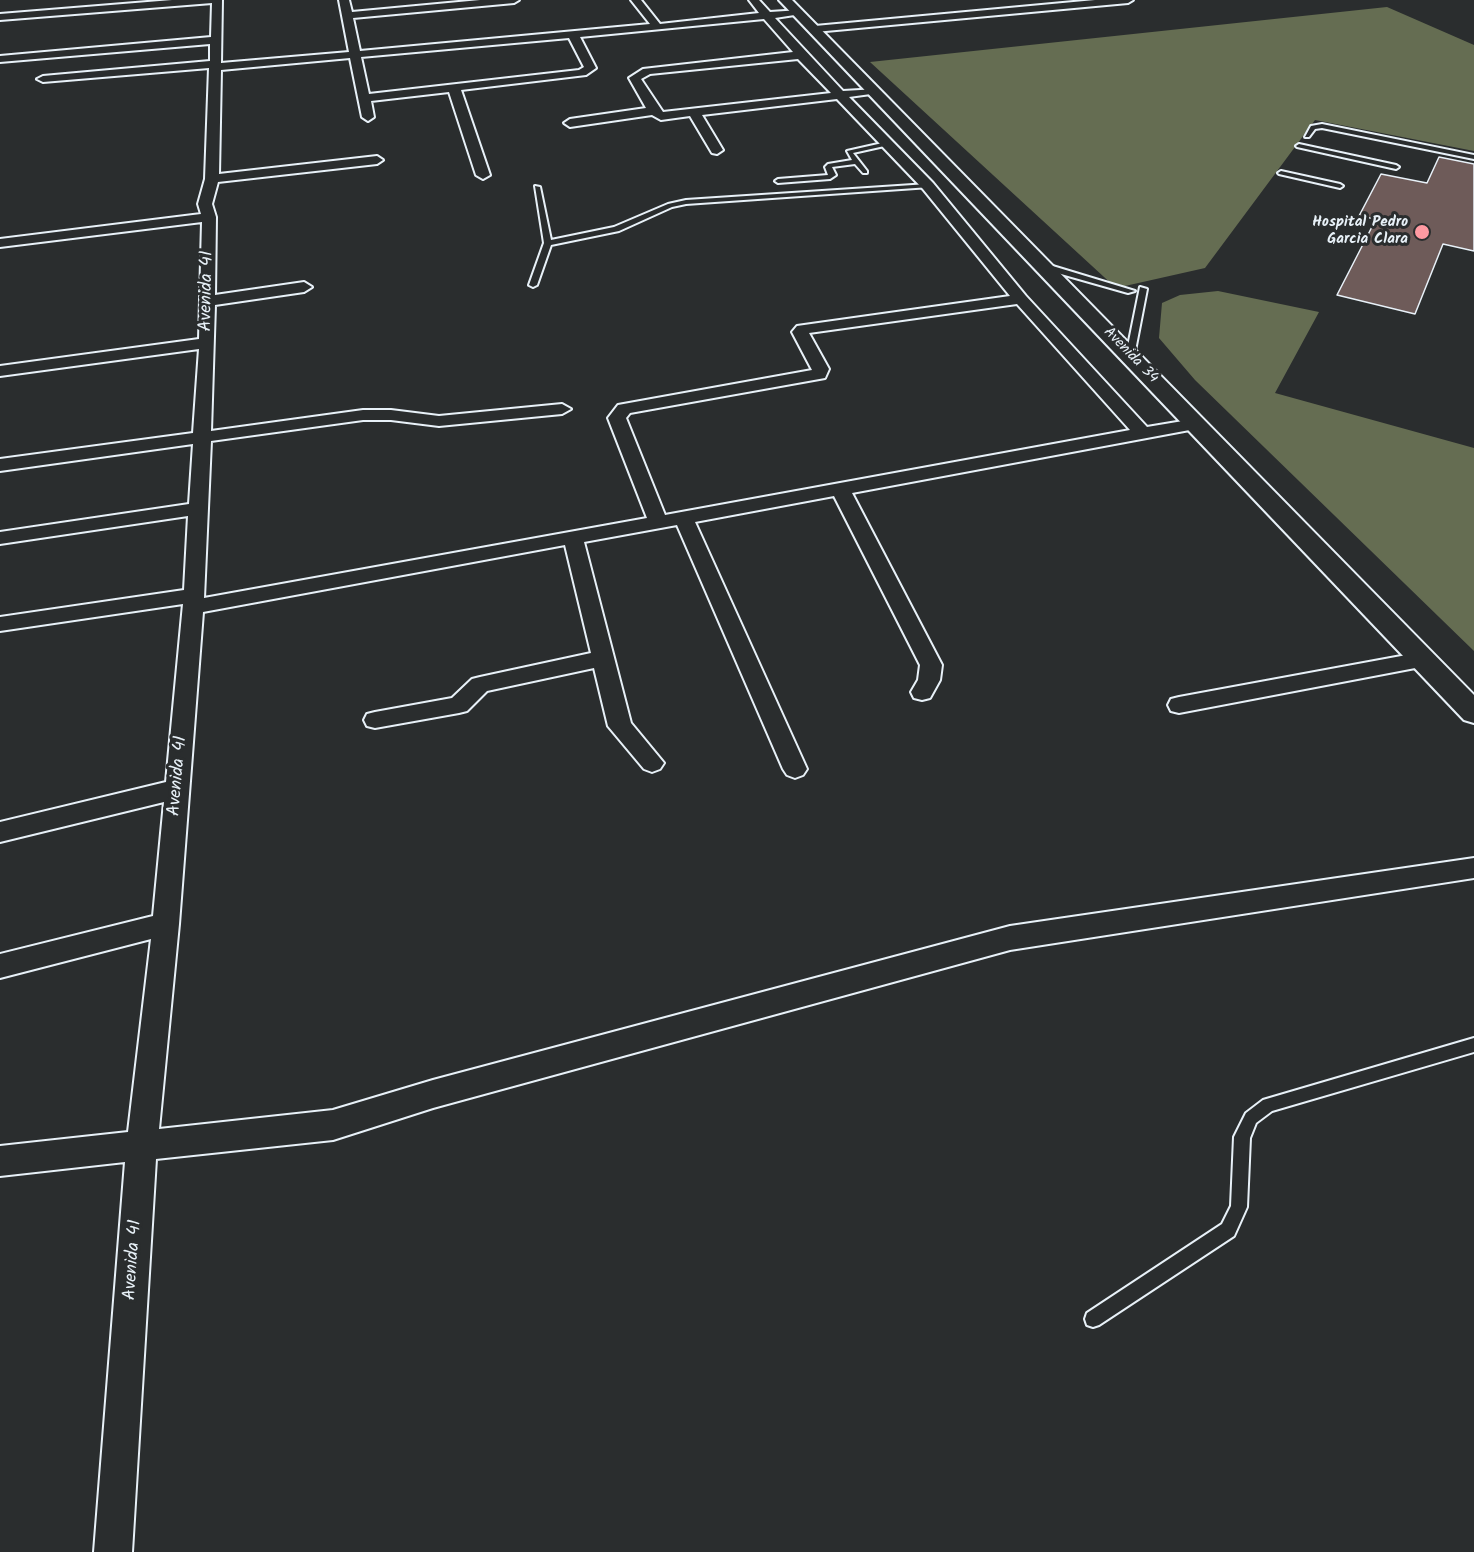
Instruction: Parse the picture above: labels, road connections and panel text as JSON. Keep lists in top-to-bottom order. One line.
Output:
{"streets":{"street":["Avenida 41","Avenida 34"]},"places":["Hospital Pedro Garcia Clara"]}
